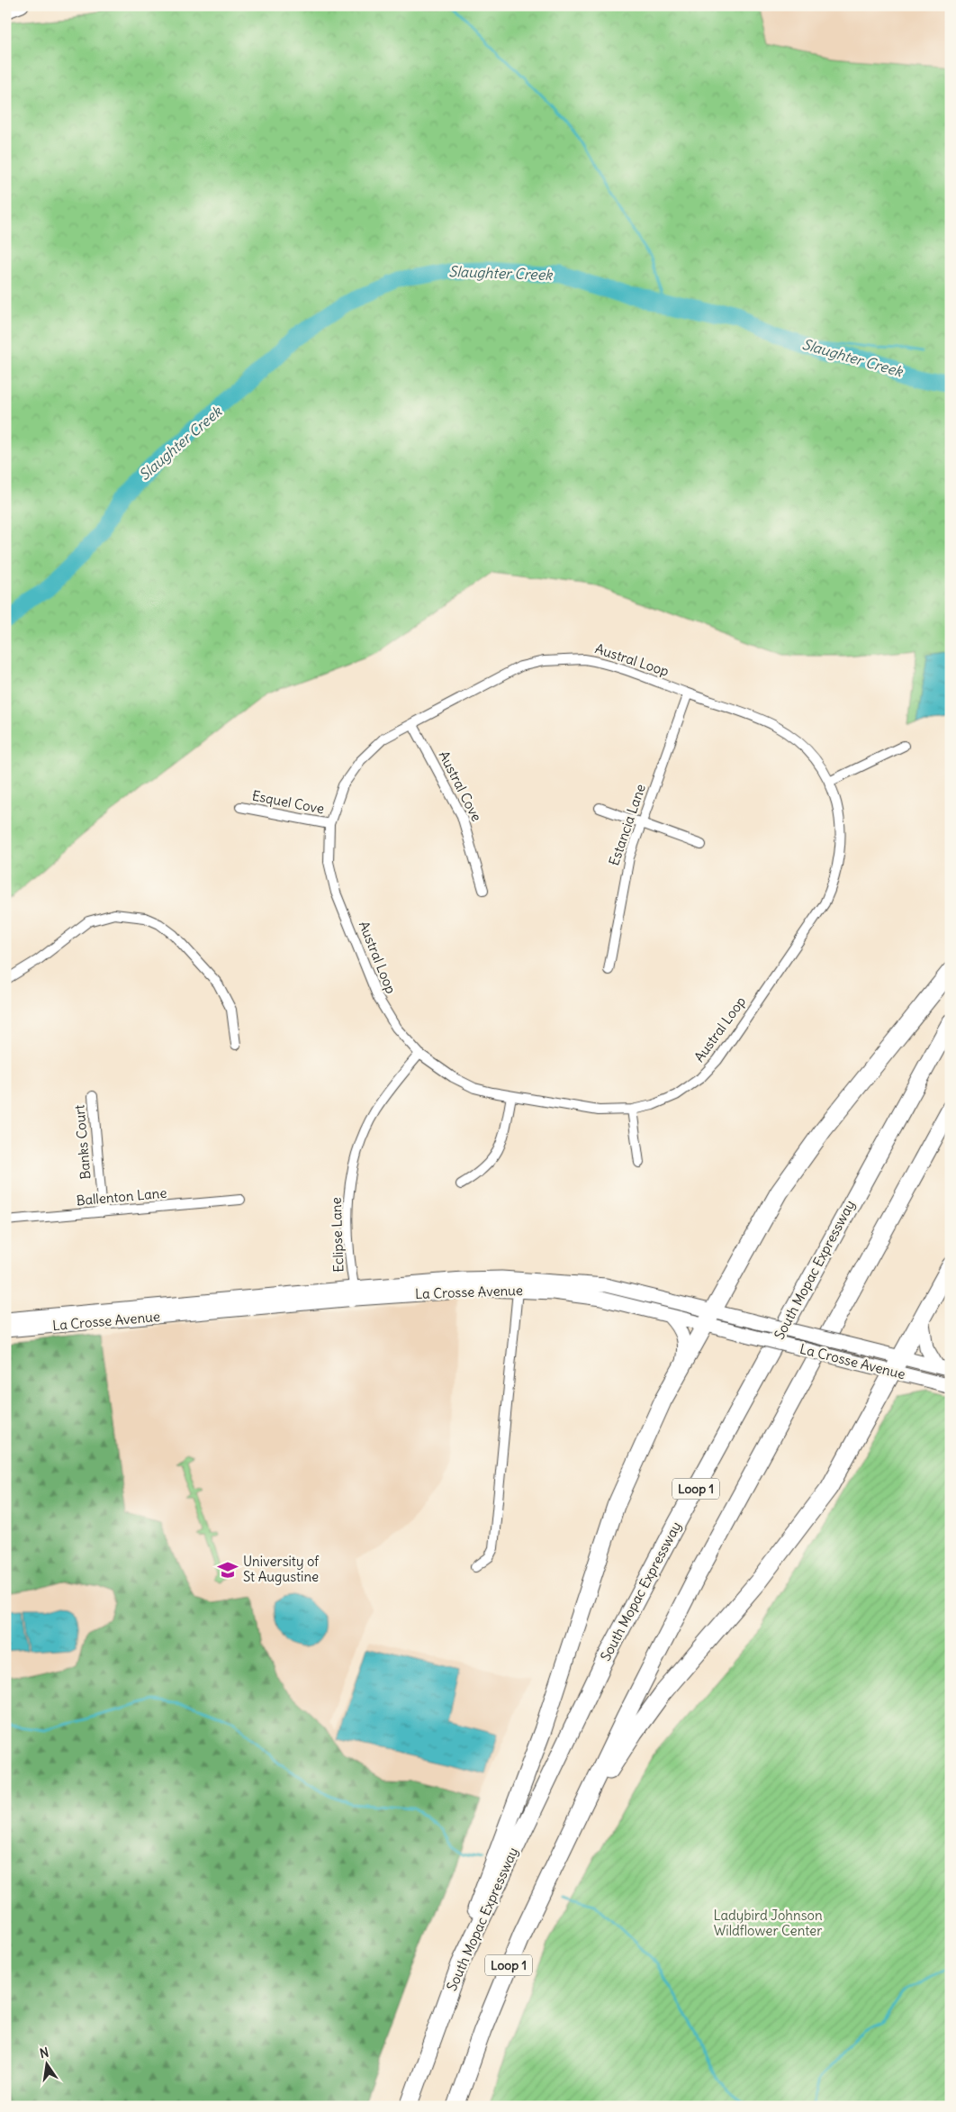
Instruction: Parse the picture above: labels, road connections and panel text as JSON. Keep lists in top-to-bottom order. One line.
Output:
{"streets":{"highway":["South Mopac Expressway","Loop 1"],"street":["Austral Loop","Austral Cove","Esquel Cove","Estancia Lane","Banks Court","Ballenton Lane","Eclipse Lane","La Crosse Avenue"]},"crossings":[["Austral Loop","Austral Cove"],["Austral Loop","Esquel Cove"],["Austral Loop","Estancia Lane"],["Austral Loop","Eclipse Lane"],["Banks Court","Ballenton Lane"],["Eclipse Lane","La Crosse Avenue"]],"water":["Slaughter Creek"],"parks":["Ladybird Johnson Wildflower Center"],"places":{"school or university":["University of St Augustine"]},"north":"top"}
